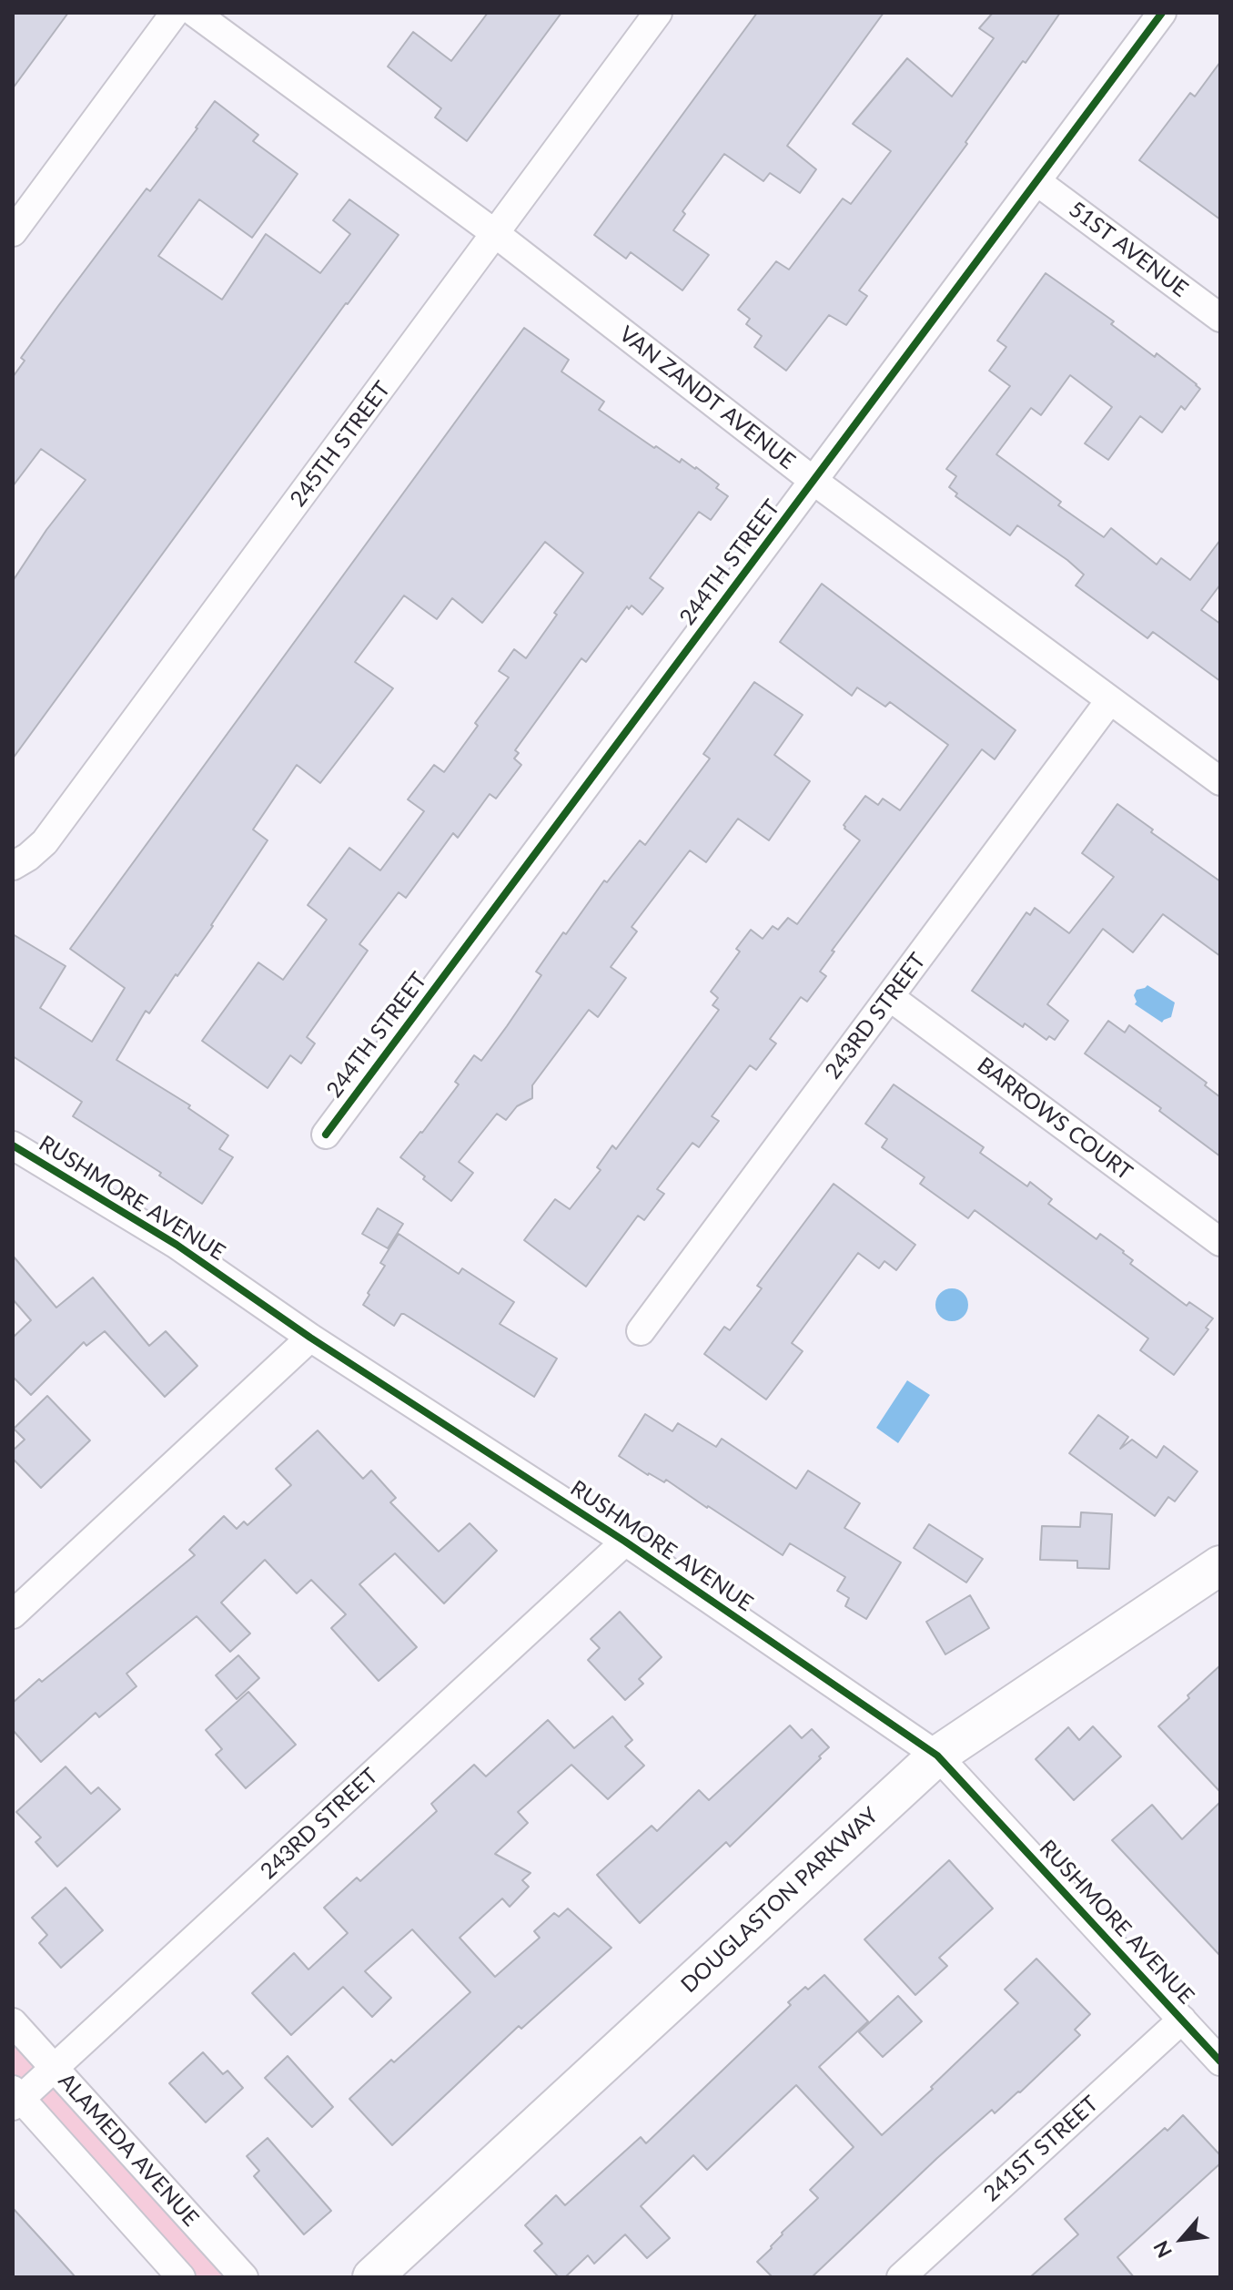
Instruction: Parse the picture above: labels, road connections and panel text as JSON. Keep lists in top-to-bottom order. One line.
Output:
{"streets":{"main road":["DOUGLASTON PARKWAY"],"street":["51ST AVENUE","VAN ZANDT AVENUE","245TH STREET","244TH STREET","243RD STREET","BARROWS COURT","RUSHMORE AVENUE","241ST STREET","ALAMEDA AVENUE"]},"crossings":[["51ST AVENUE","244TH STREET"],["VAN ZANDT AVENUE","245TH STREET"],["VAN ZANDT AVENUE","244TH STREET"],["VAN ZANDT AVENUE","243RD STREET"],["243RD STREET","BARROWS COURT"],["243RD STREET","RUSHMORE AVENUE"],["243RD STREET","ALAMEDA AVENUE"],["RUSHMORE AVENUE","DOUGLASTON PARKWAY"],["RUSHMORE AVENUE","241ST STREET"]],"north":"bottom left"}
